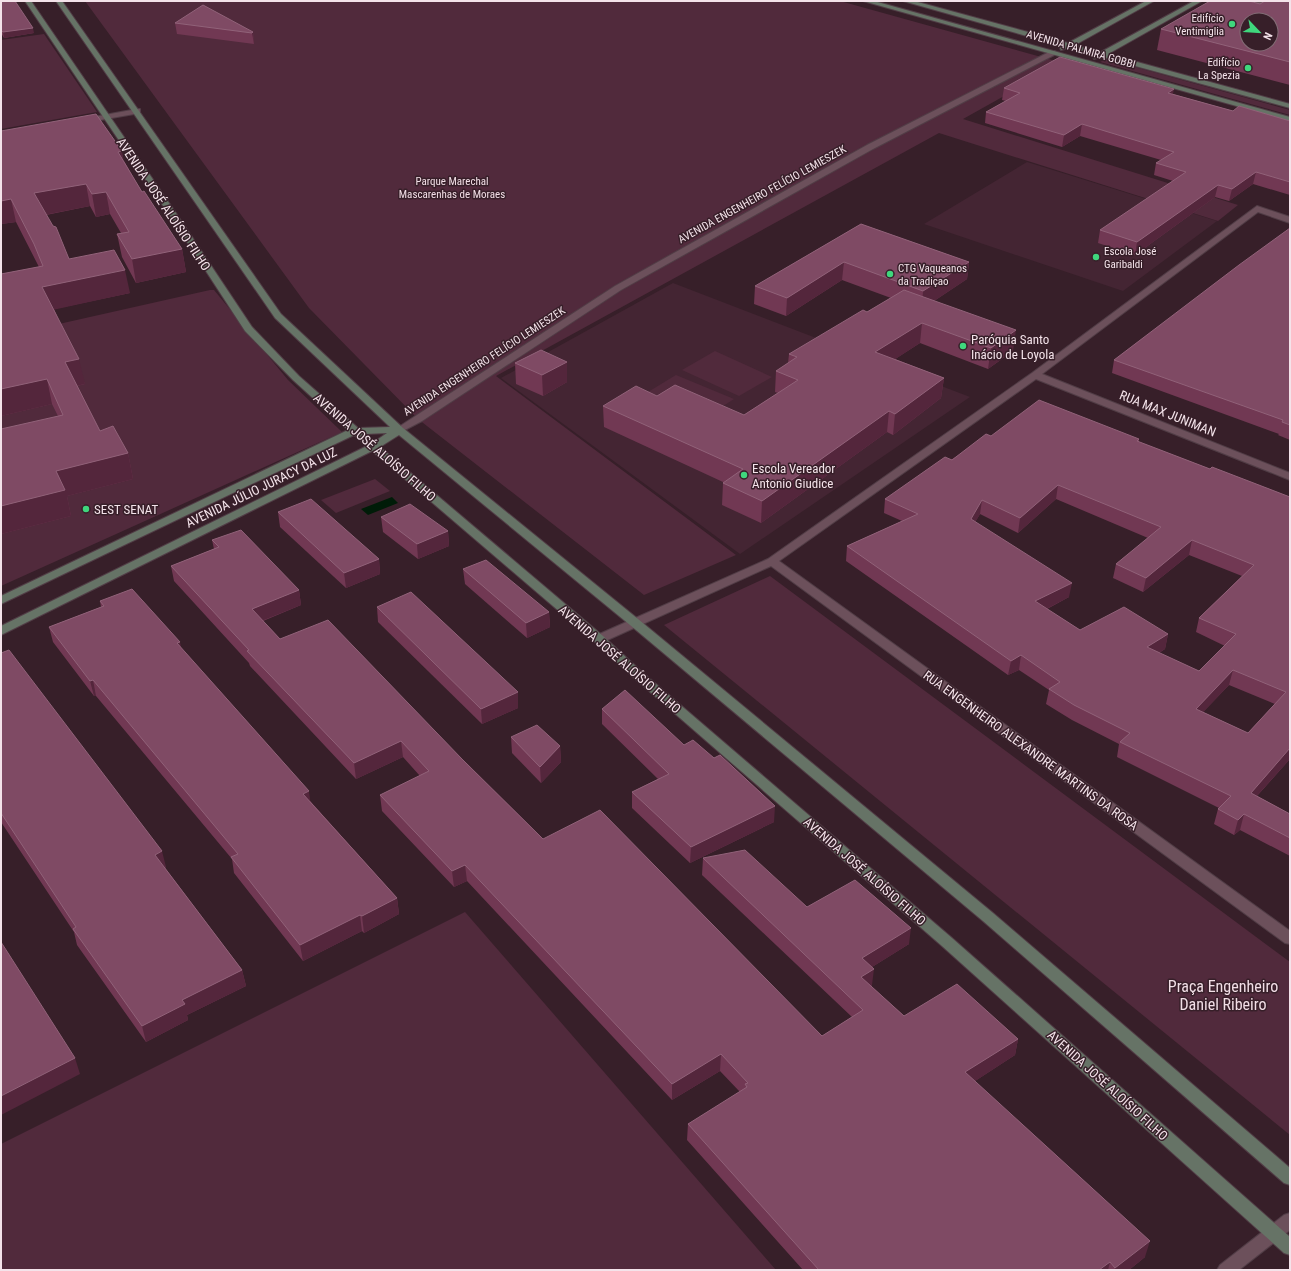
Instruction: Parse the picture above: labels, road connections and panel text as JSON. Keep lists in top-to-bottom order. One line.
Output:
{"streets":{"street":["AVENIDA PALMIRA GOBBI","AVENIDA ENGENHEIRO FELÍCIO LEMIESZEK","AVENIDA JOSÉ ALOÍSIO FILHO","RUA MAX JUNIMAN","AVENIDA JÚLIO JURACY DA LUZ","RUA ENGENHEIRO ALEXANDRE MARTINS DA ROSA"]},"crossings":[["AVENIDA PALMIRA GOBBI","AVENIDA ENGENHEIRO FELÍCIO LEMIESZEK"],["AVENIDA ENGENHEIRO FELÍCIO LEMIESZEK","AVENIDA JÚLIO JURACY DA LUZ"],["AVENIDA JOSÉ ALOÍSIO FILHO","AVENIDA JÚLIO JURACY DA LUZ"]],"parks":["Parque Marechal Mascarenhas de Moraes","Praça Engenheiro Daniel Ribeiro"],"places":["Edifício Ventimiglia","Edifício La Spezia","Escola José Garibaldi","CTG Vaqueanos da Tradiçao","Paróquia Santo Inácio de Loyola","Escola Vereador Antonio Giudice","SEST SENAT"],"north":"bottom right"}
